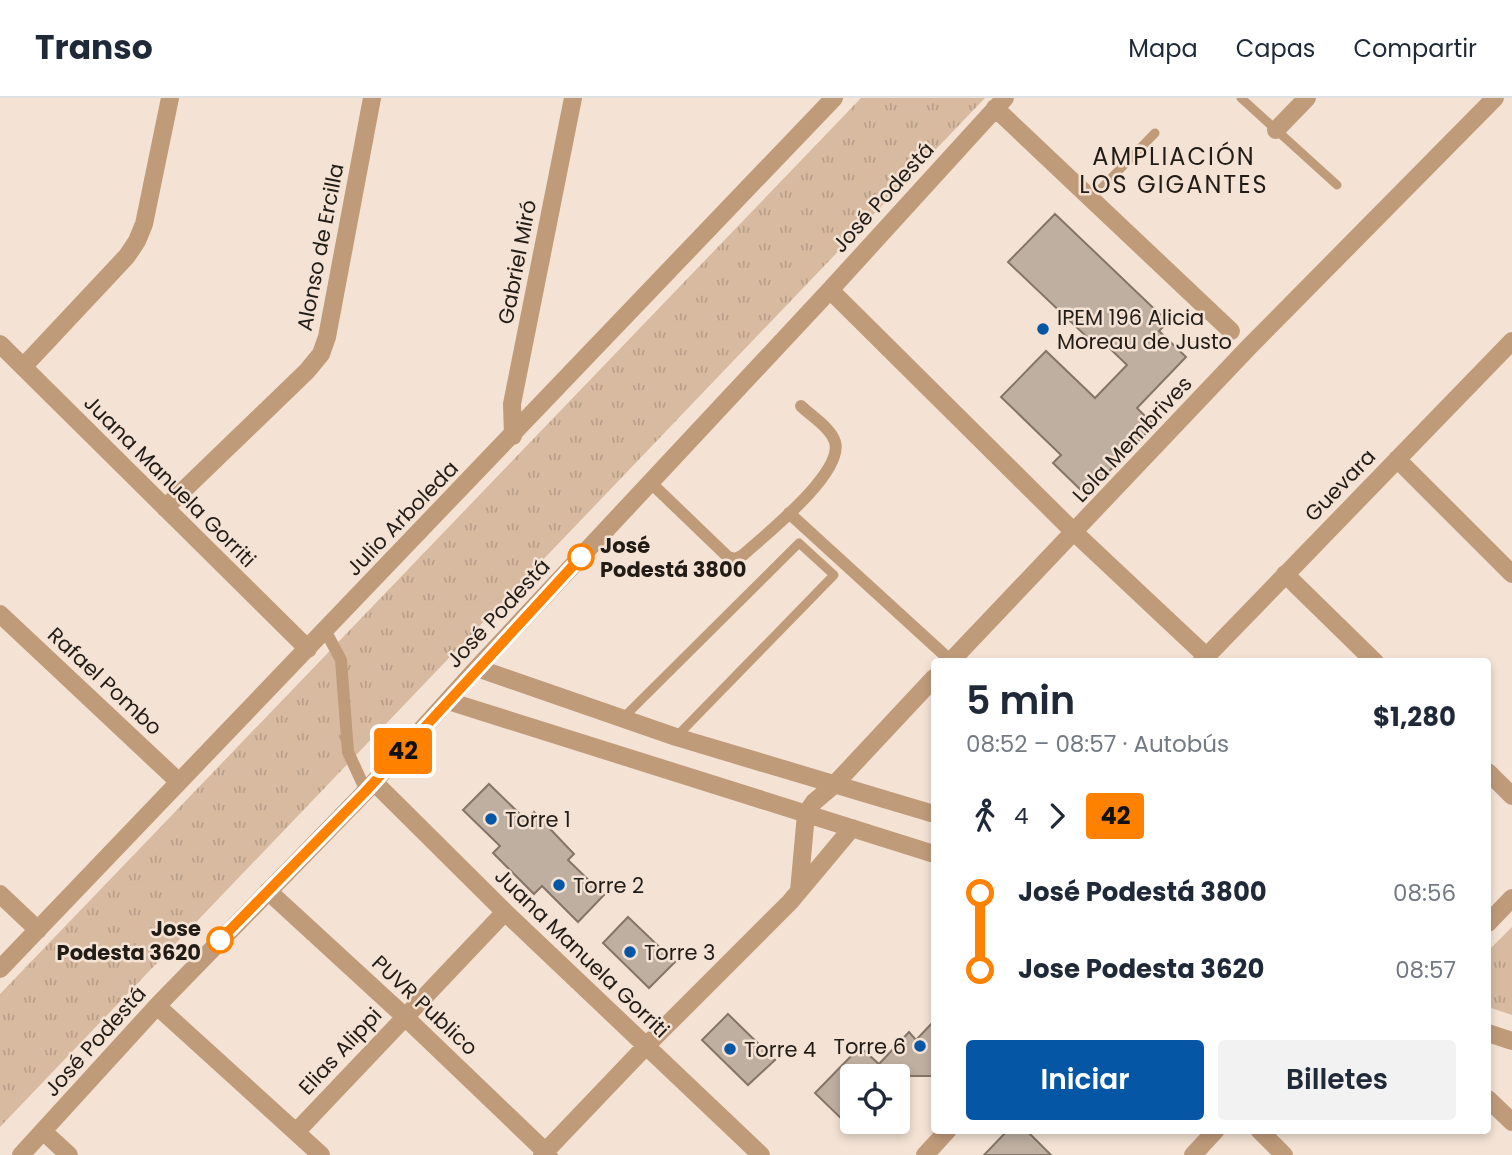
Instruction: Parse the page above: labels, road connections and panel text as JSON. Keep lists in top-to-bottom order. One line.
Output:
{"streets":{"street":["José Podestá","Alonso de Ercilla","Gabriel Miró","Lola Membrives","Juana Manuela Gorriti","Guevara","Julio Arboleda","Rafael Pombo","PUVR Publico","Elias Alippi"]},"crossings":[["José Podestá","Juana Manuela Gorriti"],["José Podestá","PUVR Publico"],["Alonso de Ercilla","Juana Manuela Gorriti"],["Gabriel Miró","Julio Arboleda"],["Juana Manuela Gorriti","Julio Arboleda"],["Juana Manuela Gorriti","Elias Alippi"],["Julio Arboleda","Rafael Pombo"],["PUVR Publico","Elias Alippi"]],"districts":["AMPLIACIÓN LOS GIGANTES"],"places":["IPEM 196 Alicia Moreau de Justo","José Podestá 3800","Torre 1","Torre 2","Jose Podesta 3620","Torre 3","Torre 6","Torre 4"],"lines":["bus line 42"],"page":{"header":"Transo","nav":["Mapa","Capas","Compartir"],"on_map":"42","heading":["5 min","08:52 – 08:57 · Autobús","$1,280"],"legs":["4","42"],"list":[{"name":"José Podestá 3800","value":"08:56"},{"name":"Jose Podesta 3620","value":"08:57"}],"buttons":["Iniciar","Billetes"]}}
